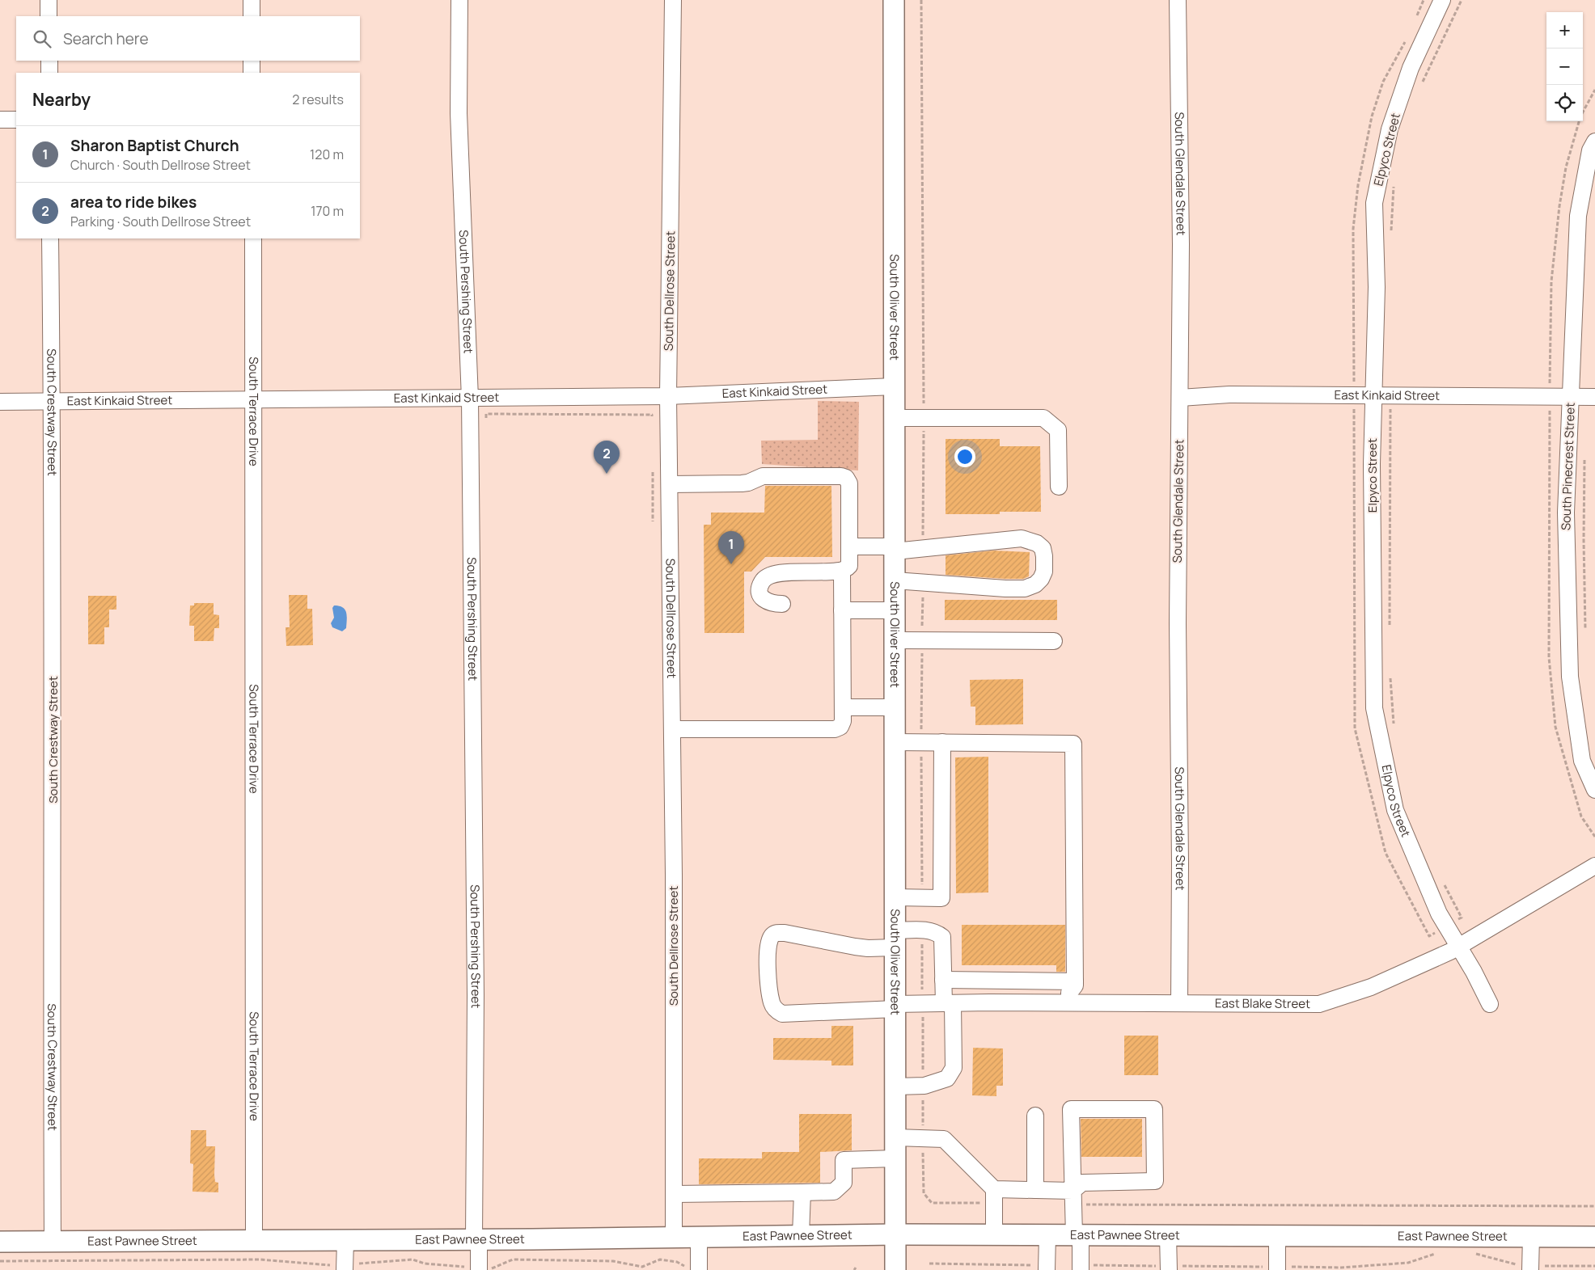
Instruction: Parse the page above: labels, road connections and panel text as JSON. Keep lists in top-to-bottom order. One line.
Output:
{"streets":{"main road":["South Oliver Street","East Pawnee Street"],"street":["Elpyco Street","South Glendale Street","South Dellrose Street","South Pershing Street","East Kinkaid Street","South Terrace Drive","South Crestway Street","South Pinecrest Street","East Blake Street"]},"crossings":[["Elpyco Street","East Kinkaid Street"],["Elpyco Street","East Blake Street"],["South Glendale Street","East Kinkaid Street"],["South Glendale Street","East Blake Street"],["South Dellrose Street","East Kinkaid Street"],["South Dellrose Street","East Pawnee Street"],["South Pershing Street","East Kinkaid Street"],["South Pershing Street","East Pawnee Street"],["South Oliver Street","East Kinkaid Street"],["South Oliver Street","East Blake Street"],["South Oliver Street","East Pawnee Street"],["East Kinkaid Street","South Terrace Drive"],["East Kinkaid Street","South Crestway Street"],["East Kinkaid Street","South Pinecrest Street"],["South Terrace Drive","East Pawnee Street"],["South Crestway Street","East Pawnee Street"]],"page":{"map_buttons":["+","−"],"search":"Search here","heading":["Nearby","2 results"],"list":[{"mark":"1","name":"Sharon Baptist Church","note":"Church · South Dellrose Street","value":"120 m"},{"mark":"2","name":"area to ride bikes","note":"Parking · South Dellrose Street","value":"170 m"}],"pins":["2","1"]}}
